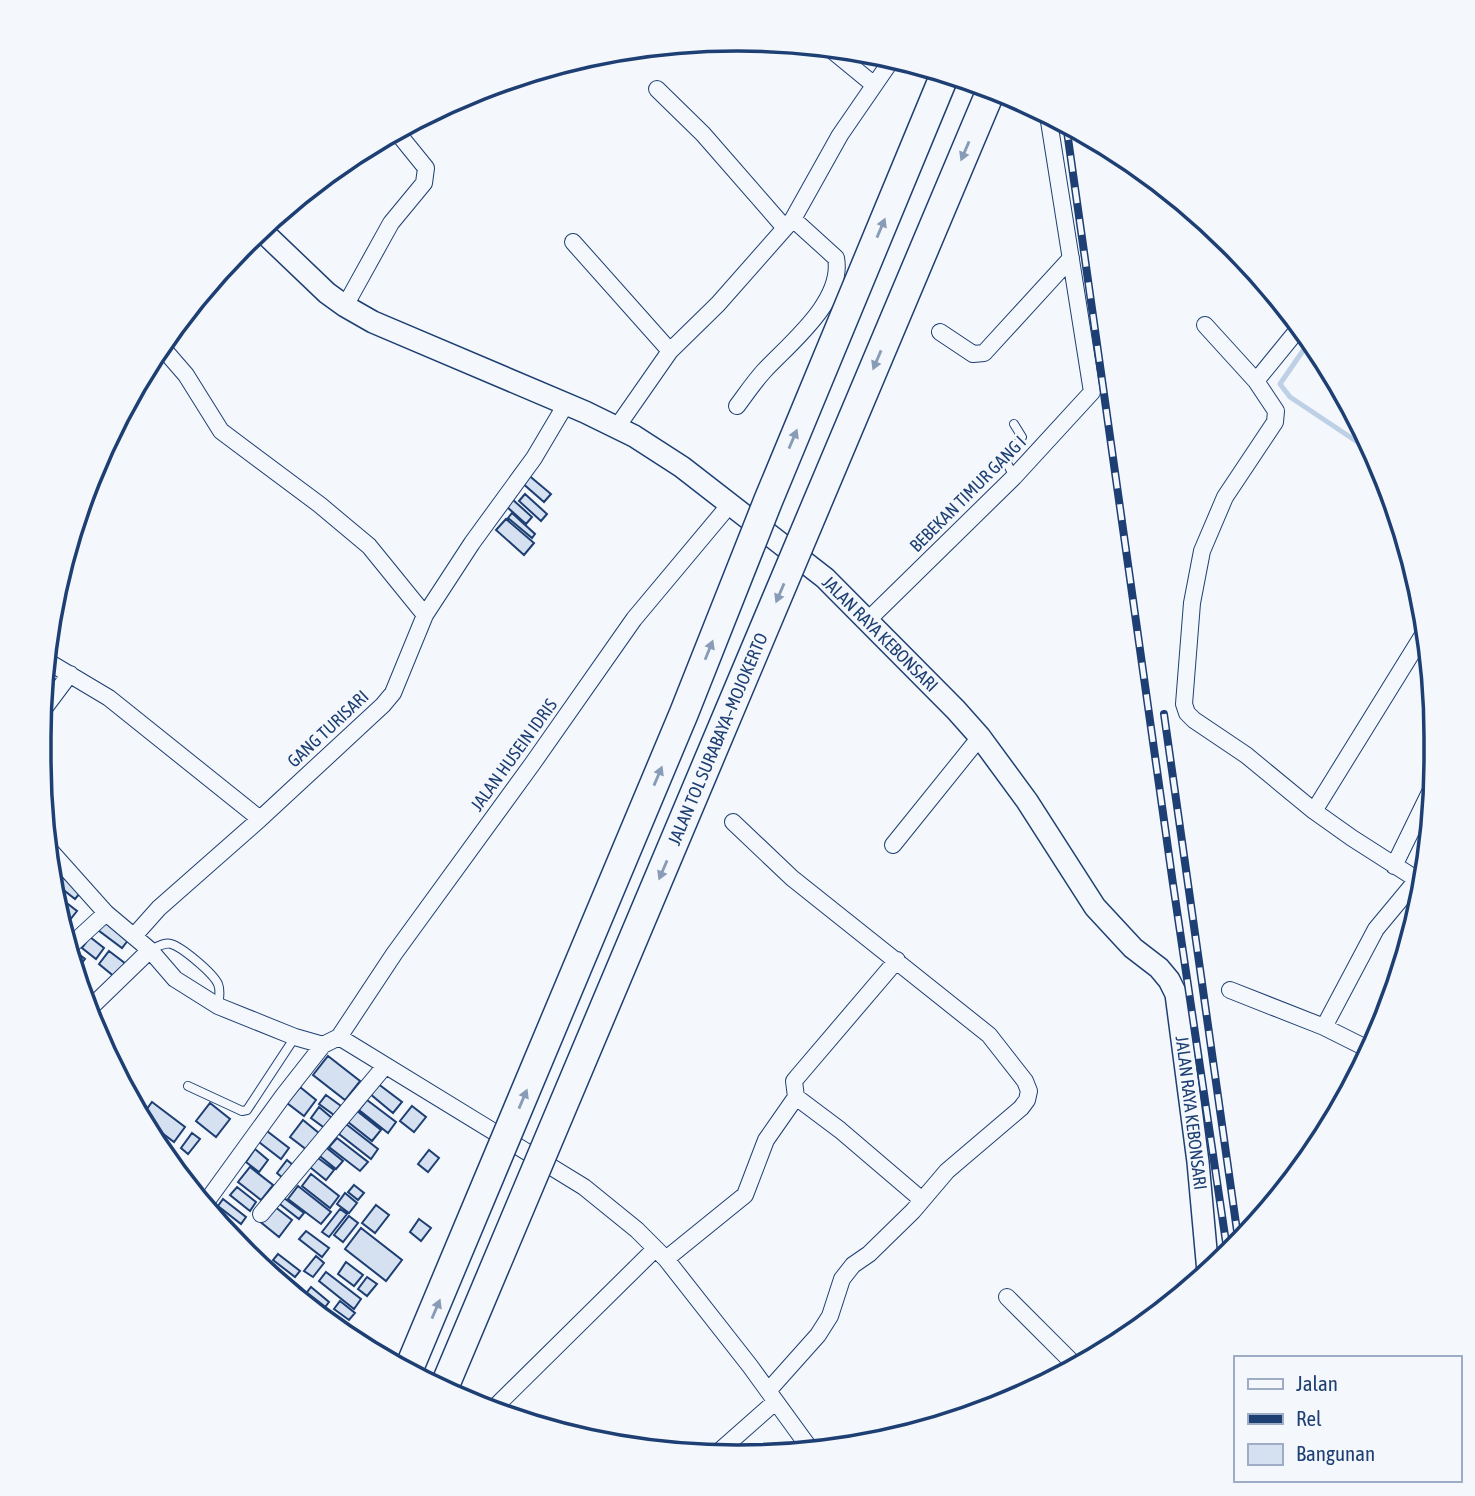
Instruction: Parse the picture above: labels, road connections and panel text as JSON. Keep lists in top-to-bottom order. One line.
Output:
{"streets":{"highway":["JALAN TOL SURABAYA–MOJOKERTO"],"main road":["JALAN RAYA KEBONSARI"],"street":["BEBEKAN TIMUR GANG I","GANG TURISARI","JALAN HUSEIN IDRIS"]},"crossings":[["BEBEKAN TIMUR GANG I","JALAN RAYA KEBONSARI"],["JALAN RAYA KEBONSARI","GANG TURISARI"],["JALAN RAYA KEBONSARI","JALAN HUSEIN IDRIS"]],"legend":["Jalan","Rel","Bangunan"]}
